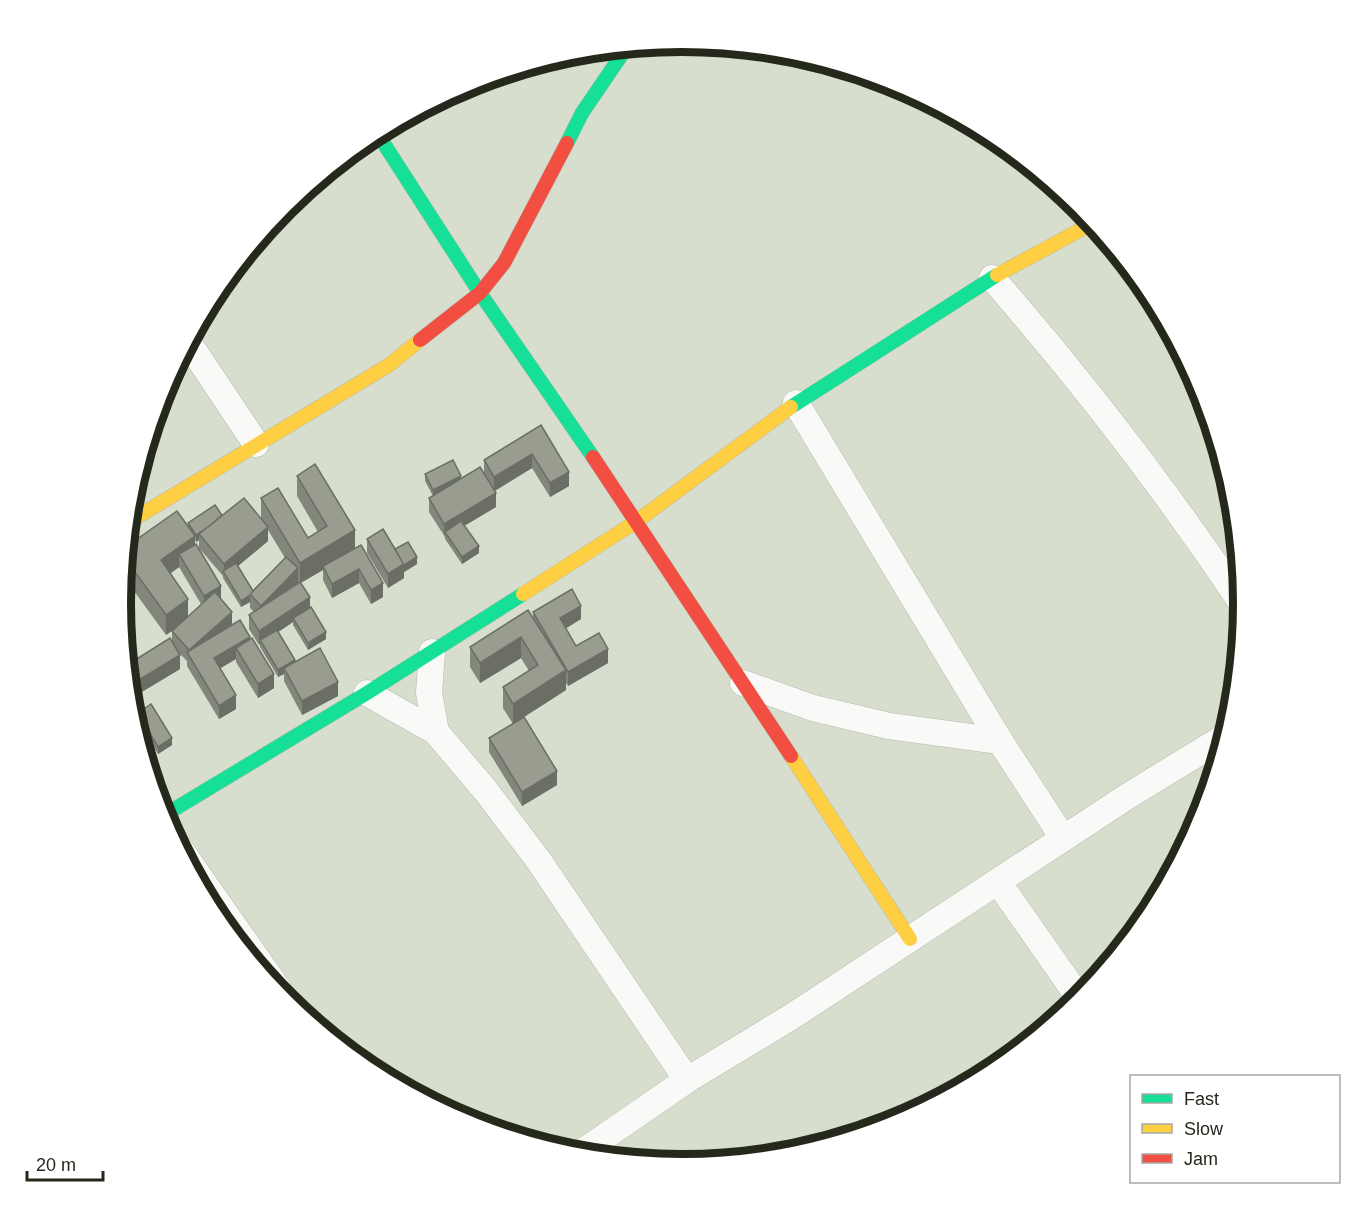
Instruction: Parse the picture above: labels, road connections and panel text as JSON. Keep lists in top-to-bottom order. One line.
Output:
{"legend":["Fast","Slow","Jam"],"scale_bar":"20 m"}
